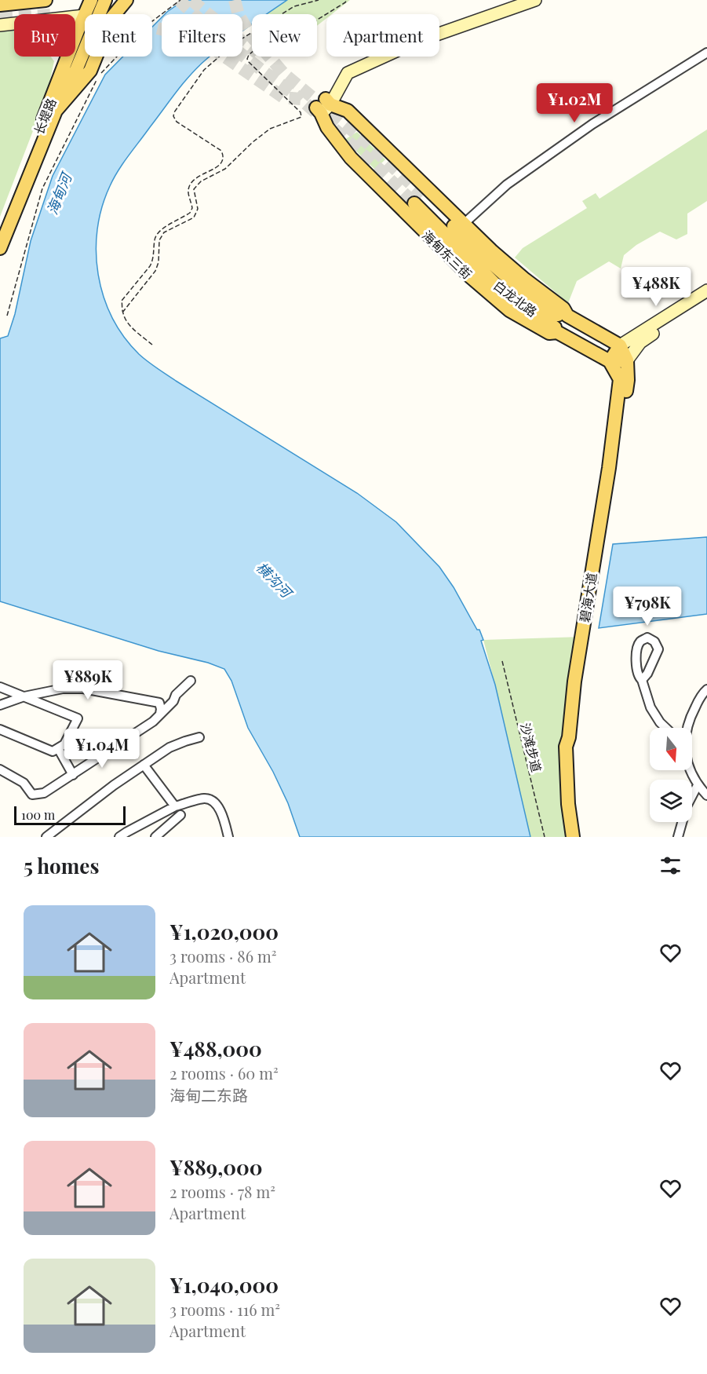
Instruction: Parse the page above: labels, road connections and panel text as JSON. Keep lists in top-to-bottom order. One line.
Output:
{"streets":{"main road":["长堤路","海甸东三街","白龙北路","碧海大道"],"path":["沙滩步道"]},"crossings":[["海甸东三街","白龙北路"],["海甸东三街","碧海大道"]],"water":["海甸河","横沟河"],"scale_bar":"100 m","north":"bottom","page":{"chip":["Buy","Rent","Filters","New","Apartment"],"price":["¥1.02M","¥488K","¥798K","¥889K","¥1.04M"],"scale":"100 m","heading":"5 homes","list":[{"name":"¥1,020,000","note":"3 rooms · 86 m² · Apartment"},{"name":"¥488,000","note":"2 rooms · 60 m² · 海甸二东路"},{"name":"¥889,000","note":"2 rooms · 78 m² · Apartment"},{"name":"¥1,040,000","note":"3 rooms · 116 m² · Apartment"}]}}
